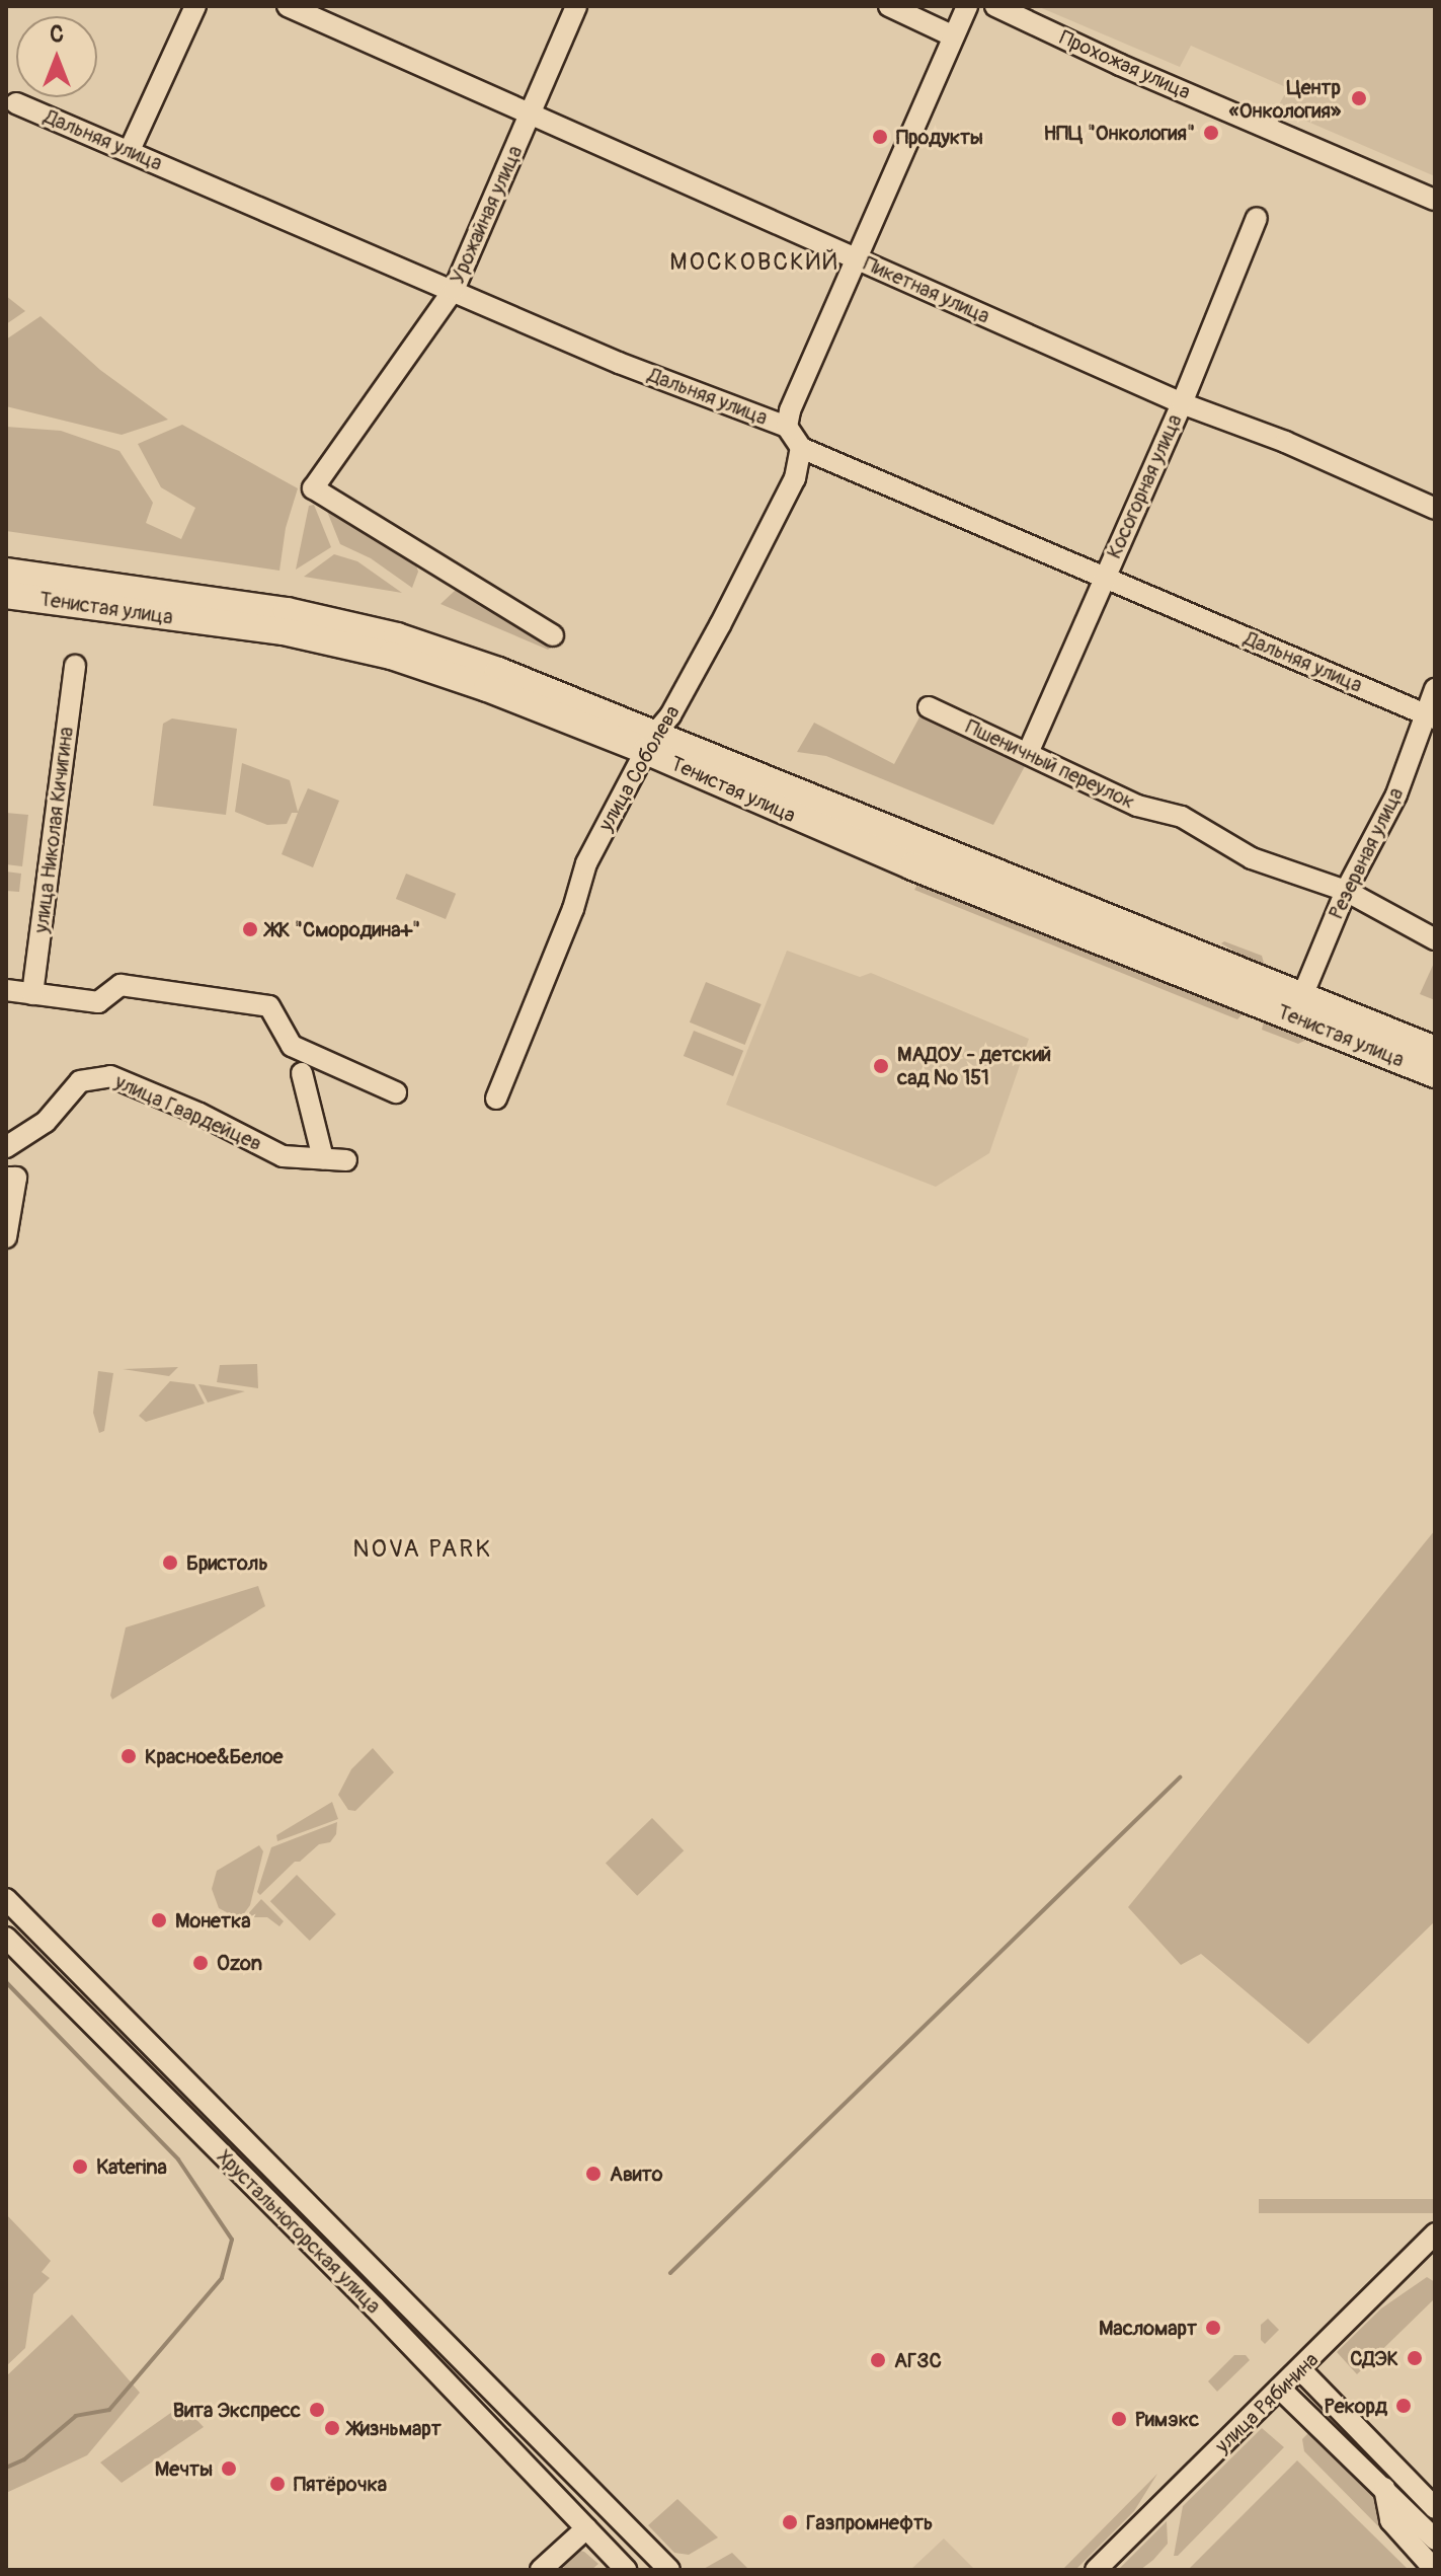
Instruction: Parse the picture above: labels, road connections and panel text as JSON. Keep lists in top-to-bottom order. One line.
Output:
{"streets":{"main road":["Тенистая улица"],"street":["Прохожая улица","Дальняя улица","Урожайная улица","Пикетная улица","Косогорная улица","Пшеничный переулок","улица Соболева","улица Николая Кичигина","Резервная улица","улица Гвардейцев","Хрустальногорская улица","улица Рябинина"]},"crossings":[["Дальняя улица","Урожайная улица"],["Дальняя улица","Косогорная улица"],["Дальняя улица","улица Соболева"],["Дальняя улица","Резервная улица"],["Урожайная улица","Пикетная улица"],["Пикетная улица","Косогорная улица"],["Косогорная улица","Пшеничный переулок"],["Тенистая улица","улица Соболева"],["Тенистая улица","Резервная улица"],["Пшеничный переулок","Резервная улица"]],"districts":["МОСКОВСКИЙ","NOVA PARK"],"places":["Центр «Онкология»","НПЦ \"Онкология\"","Продукты","ЖК \"Смородина+\"","МАДОУ - детский сад № 151","Бристоль","Красное&Белое","Монетка","Ozon","Katerina","Авито","Масломарт","СДЭК","АГЗС","Рекорд","Вита Экспресс","Римэкс","Жизньмарт","Мечты","Пятёрочка","Газпромнефть"],"north":"top"}
